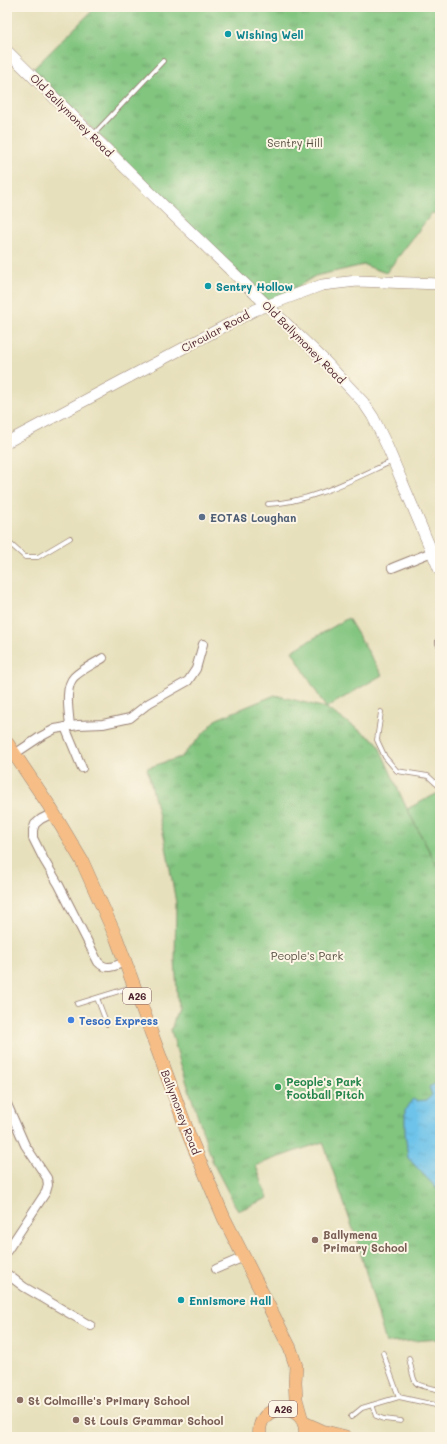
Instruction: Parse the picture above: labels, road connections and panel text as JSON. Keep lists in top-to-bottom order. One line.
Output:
{"streets":{"main road":["A26","Ballymoney Road"],"street":["Old Ballymoney Road","Circular Road"]},"crossings":[["Old Ballymoney Road","Circular Road"],["A26","Ballymoney Road"]],"parks":["Sentry Hill","People's Park"],"places":["Wishing Well","Sentry Hollow","EOTAS Loughan","Tesco Express","People's Park Football Pitch","Ballymena Primary School","Ennismore Hall","St Colmcille's Primary School","St Louis Grammar School"]}
